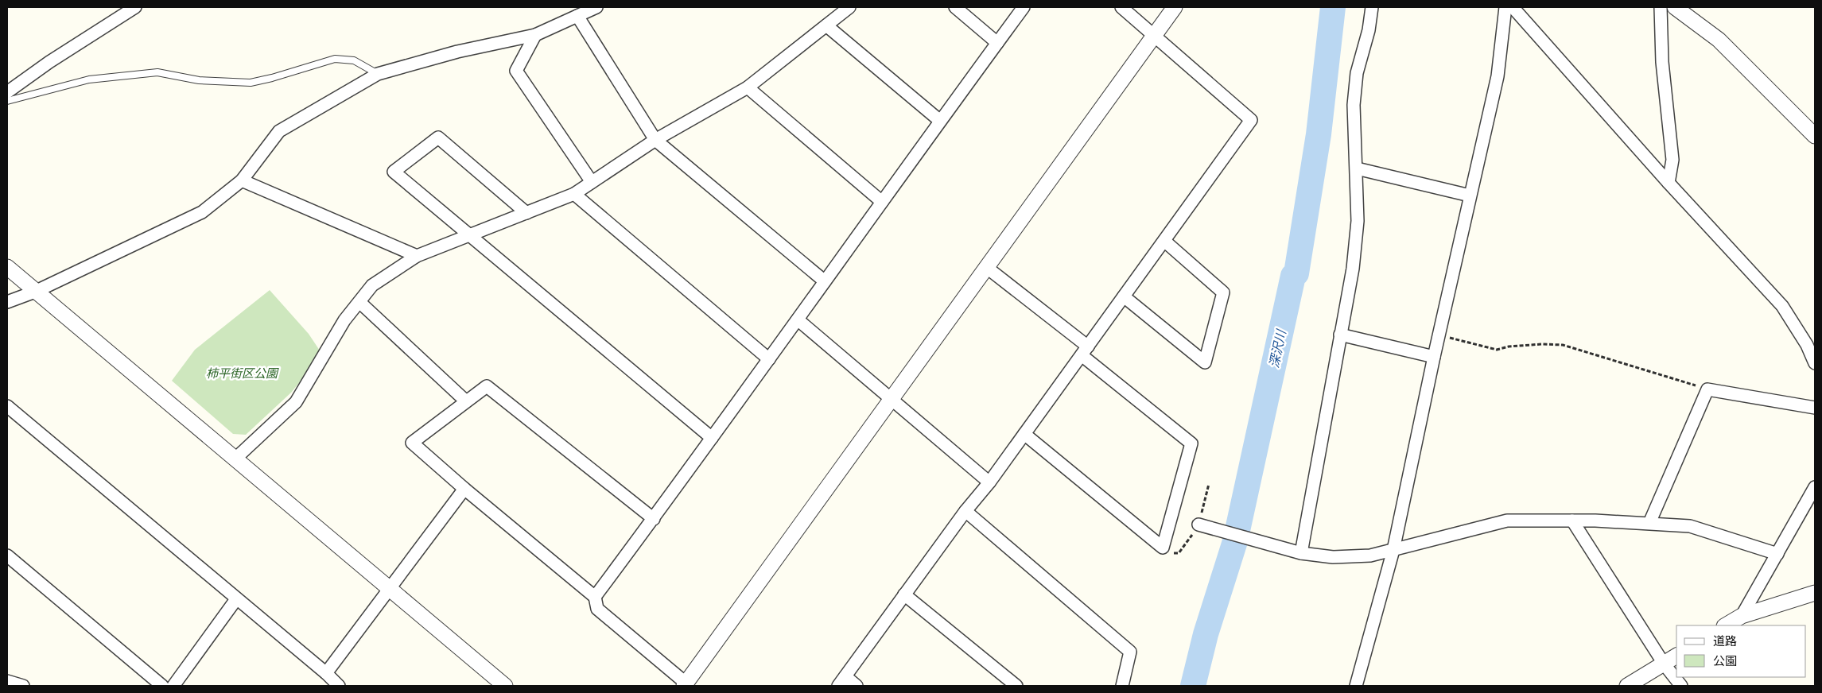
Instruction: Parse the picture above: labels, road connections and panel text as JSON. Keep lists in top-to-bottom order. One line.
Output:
{"water":["深沢川"],"parks":["柿平街区公園"],"legend":["道路","公園"]}
